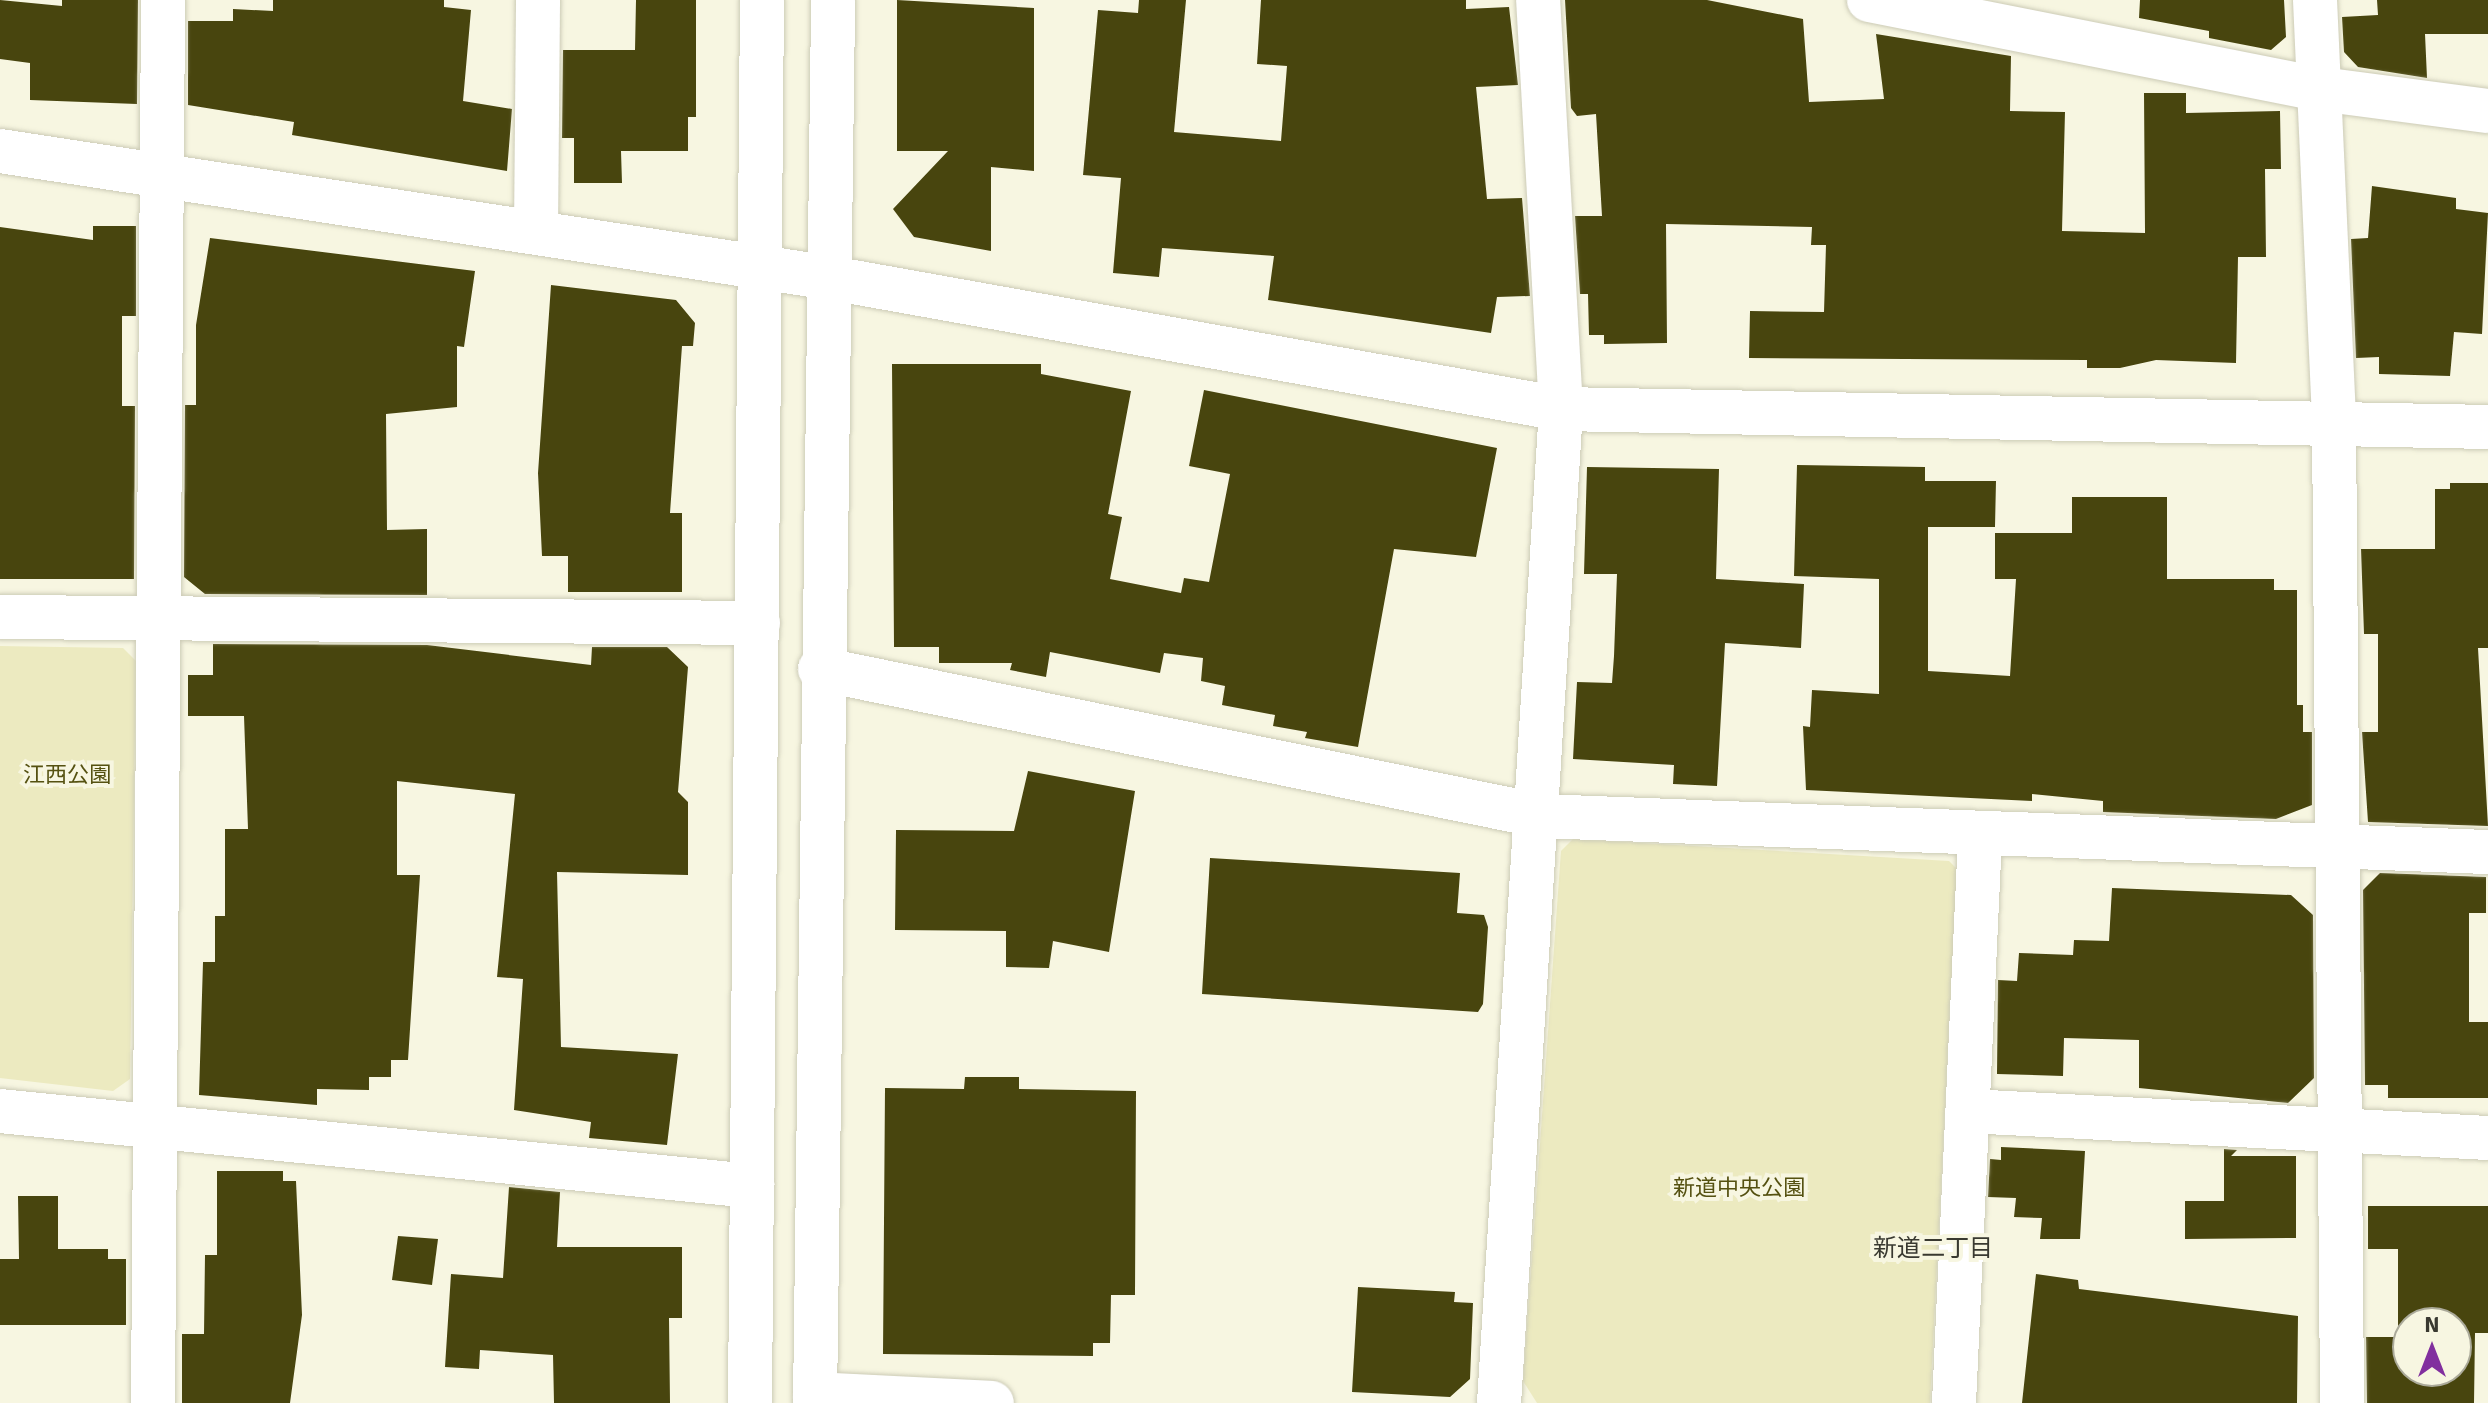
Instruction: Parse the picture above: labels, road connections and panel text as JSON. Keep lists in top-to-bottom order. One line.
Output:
{"districts":["新道二丁目"],"parks":["江西公園","新道中央公園"],"north":"top"}
